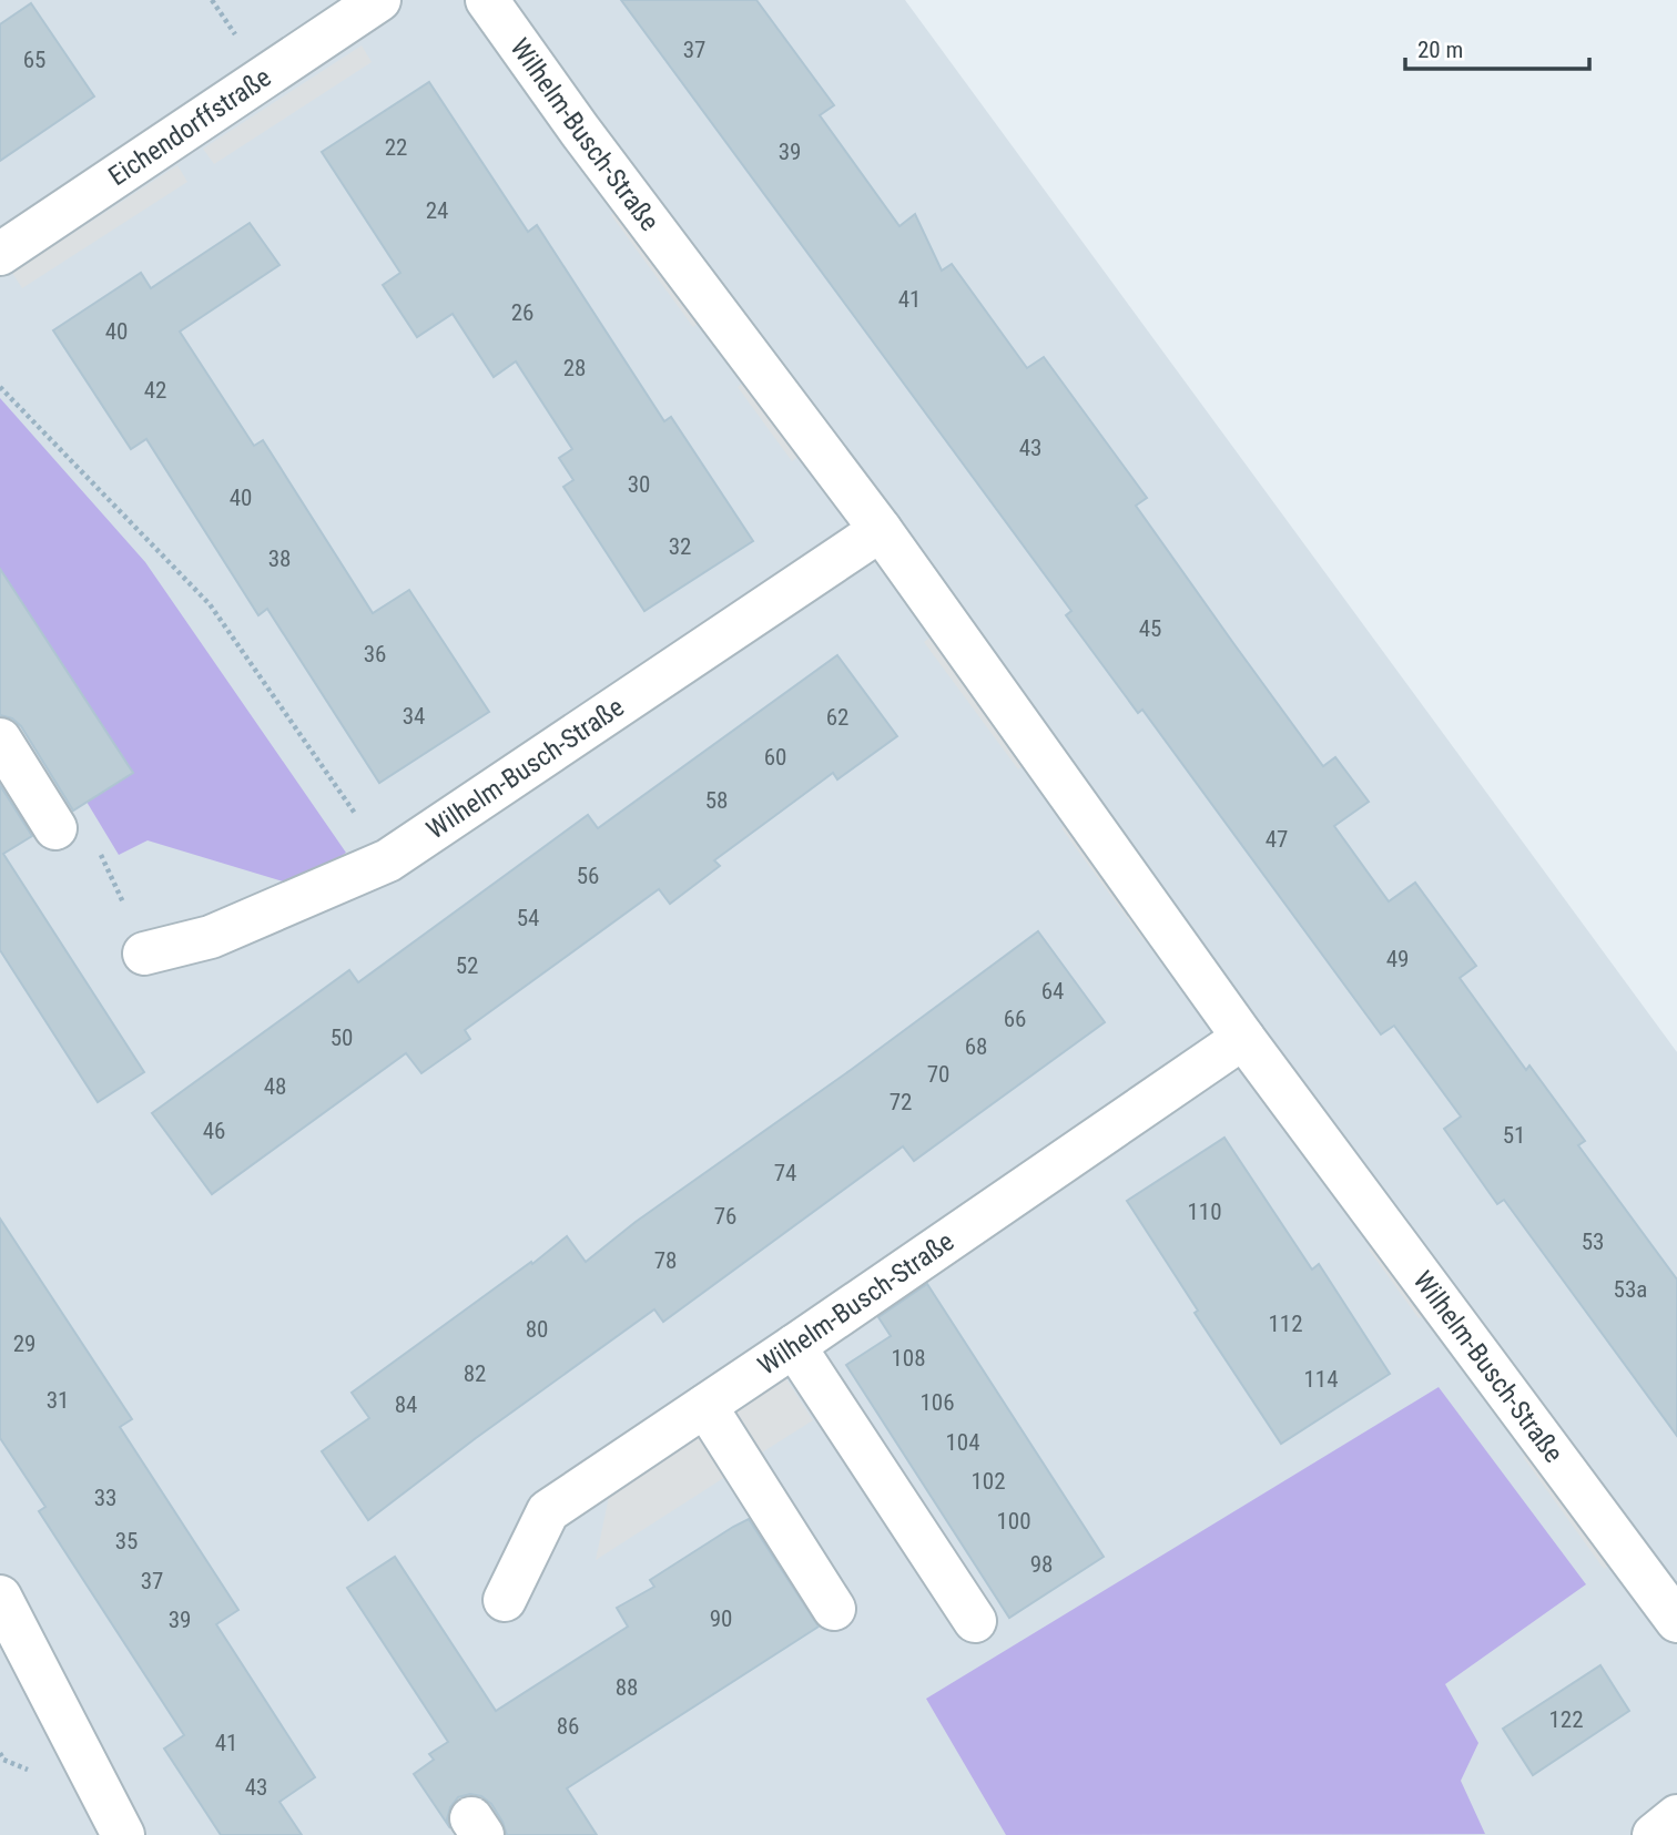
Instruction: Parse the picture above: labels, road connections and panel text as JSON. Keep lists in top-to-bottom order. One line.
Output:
{"streets":{"street":["Eichendorffstraße","Wilhelm-Busch-Straße"]},"house_numbers":["37","65","22","39","24","41","26","40","28","42","43","30","40","32","38","45","36","34","62","60","58","47","56","54","49","52","64","66","50","68","70","48","72","46","51","74","110","76","53","78","53a","112","80","29","108","82","114","31","106","84","104","102","33","100","35","98","37","90","39","88","122","86","41","43"],"scale_bar":"20 m"}
